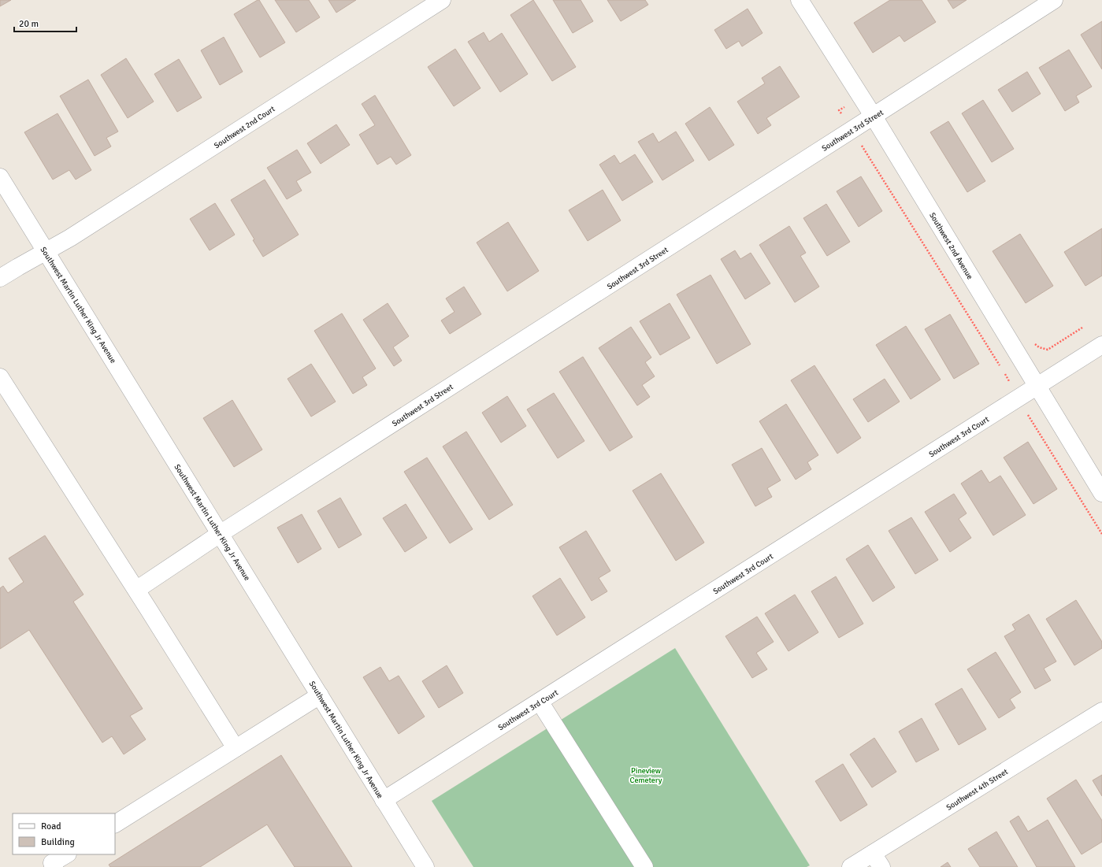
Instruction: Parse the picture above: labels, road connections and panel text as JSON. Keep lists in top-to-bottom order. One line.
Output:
{"streets":{"street":["Southwest 2nd Court","Southwest 3rd Street","Southwest 2nd Avenue","Southwest Martin Luther King Jr Avenue","Southwest 3rd Court","Southwest 4th Street"]},"crossings":[["Southwest 2nd Court","Southwest Martin Luther King Jr Avenue"],["Southwest 3rd Street","Southwest 2nd Avenue"],["Southwest 3rd Street","Southwest Martin Luther King Jr Avenue"],["Southwest 2nd Avenue","Southwest 3rd Court"],["Southwest Martin Luther King Jr Avenue","Southwest 3rd Court"]],"parks":["Pineview Cemetery"],"legend":["Road","Building"],"scale_bar":"20 m"}
